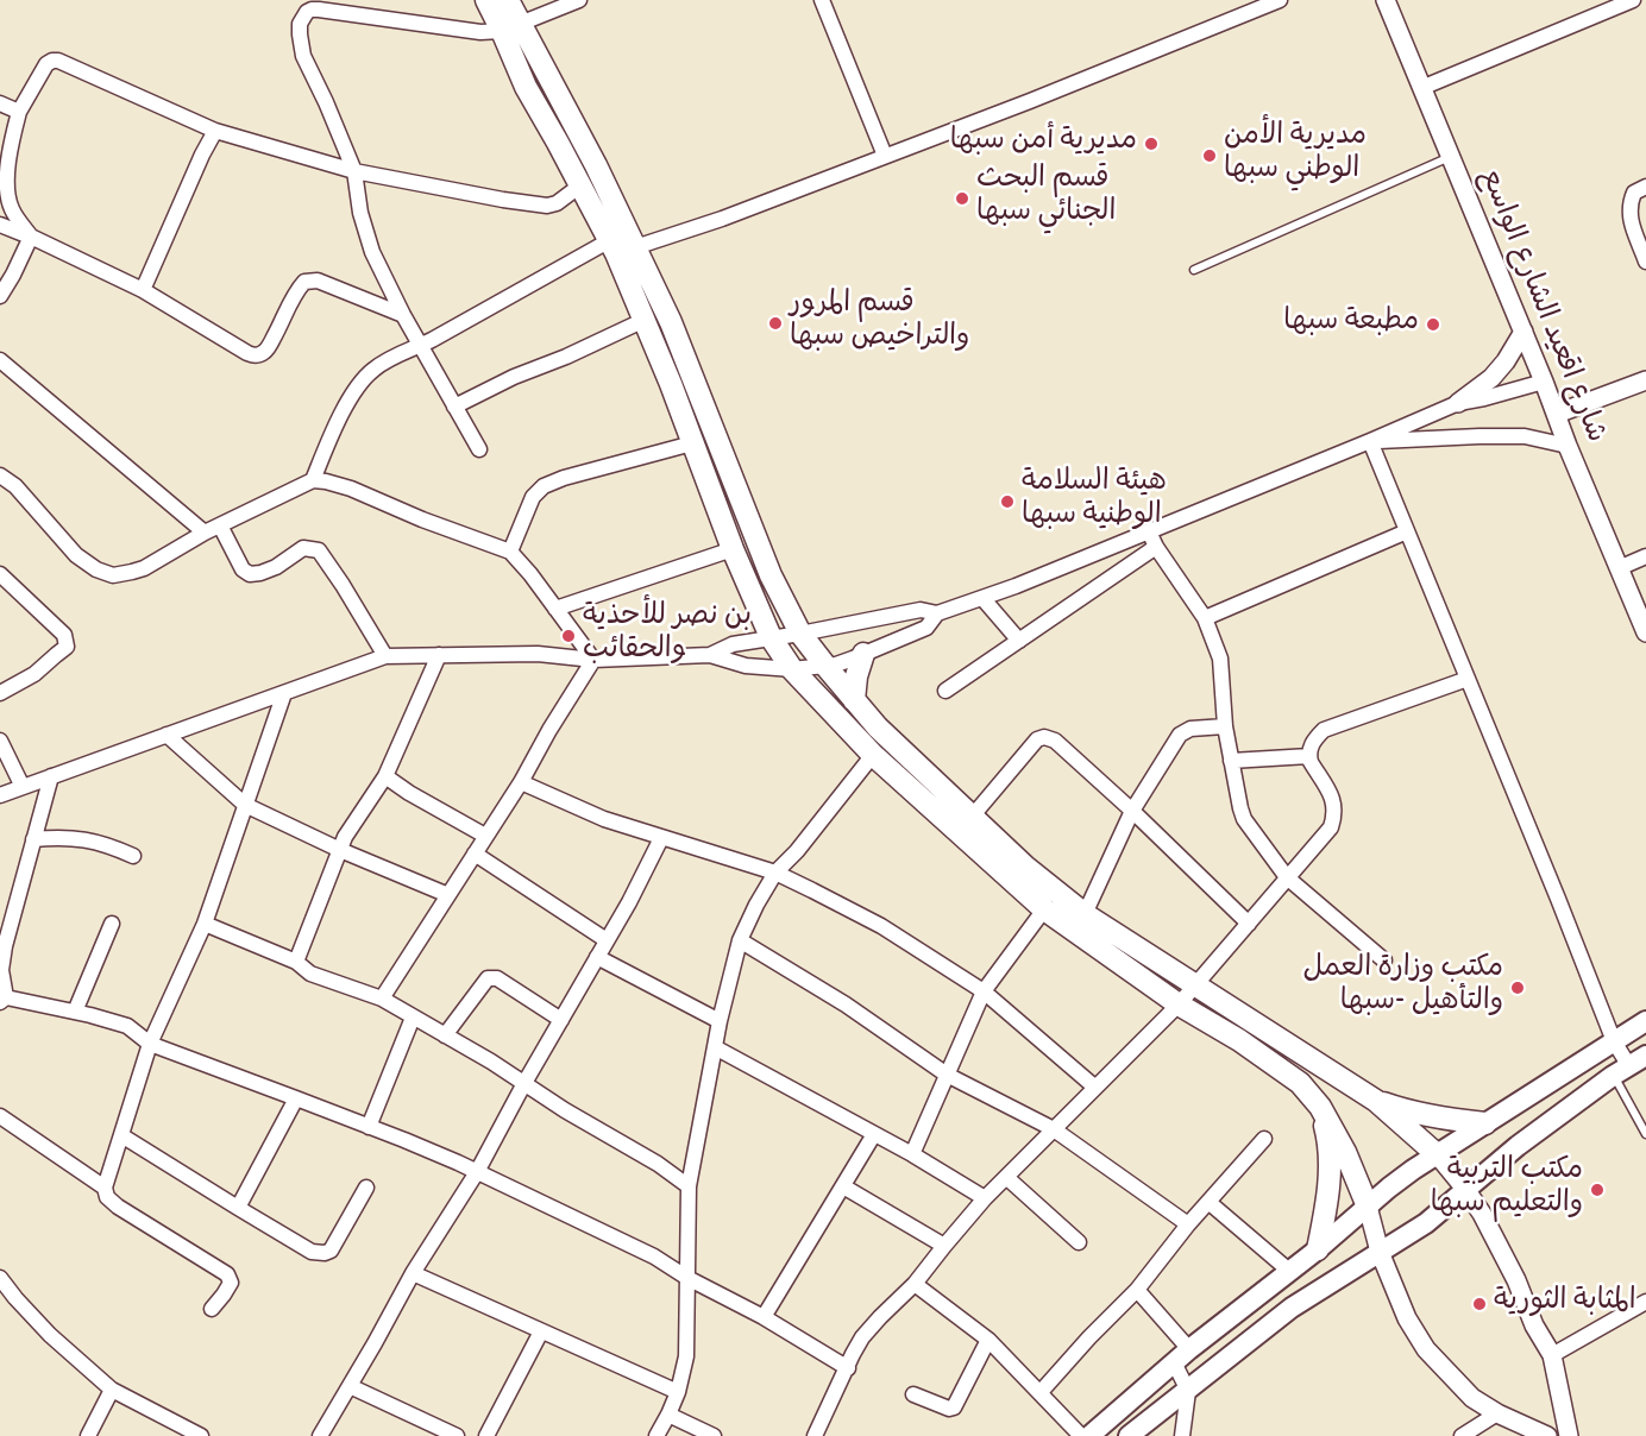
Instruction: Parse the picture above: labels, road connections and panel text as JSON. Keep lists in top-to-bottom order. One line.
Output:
{"streets":{"street":["شارع اقعيد الشارع الواسع"]},"places":["مديرية أمن سبها","مديرية الأمن الوطني سبها","قسم البحث الجنائي سبها","قسم المرور والتراخيص سبها","مطبعة سبها","هيئة السلامة الوطنية سبها","بن نصر للأحذية والحقائب","مكتب وزارة العمل والتأهيل -سبها","مكتب التربية والتعليم سبها","المثابة الثورية"]}
